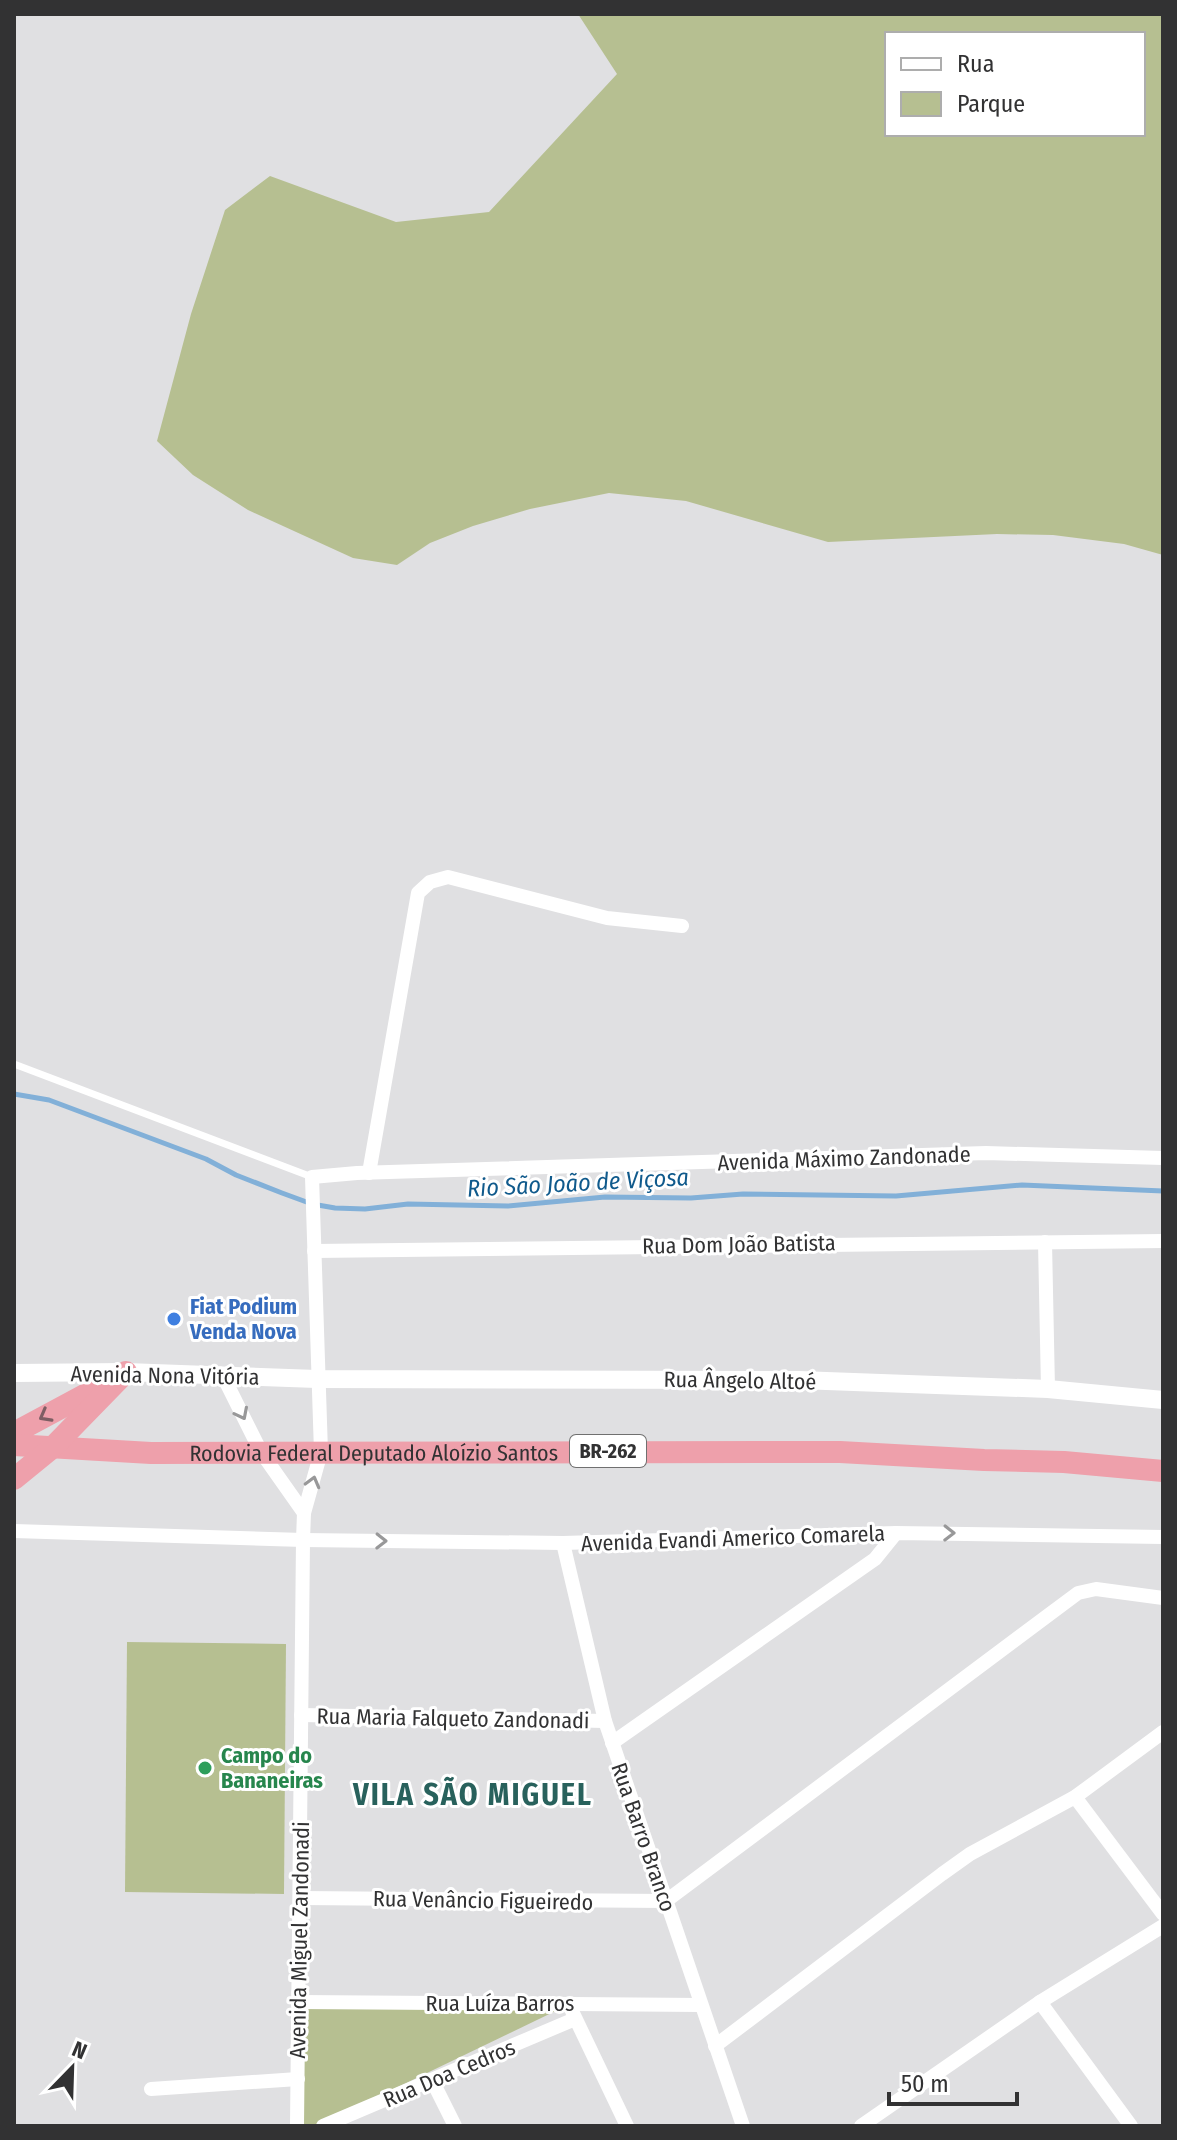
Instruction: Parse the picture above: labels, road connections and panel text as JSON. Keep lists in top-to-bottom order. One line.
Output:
{"streets":{"highway":["BR-262","Rodovia Federal Deputado Aloízio Santos"],"street":["Avenida Máximo Zandonade","Rua Dom João Batista","Avenida Nona Vitória","Rua Ângelo Altoé","Avenida Evandi Americo Comarela","Rua Maria Falqueto Zandonadi","Rua Barro Branco","Rua Venâncio Figueiredo","Avenida Miguel Zandonadi","Rua Luíza Barros","Rua Doa Cedros"]},"crossings":[["Rua Dom João Batista","Avenida Miguel Zandonadi"],["Avenida Nona Vitória","Rua Ângelo Altoé"],["Avenida Nona Vitória","Avenida Miguel Zandonadi"],["Rua Ângelo Altoé","Avenida Miguel Zandonadi"],["Rodovia Federal Deputado Aloízio Santos","Avenida Miguel Zandonadi"],["Avenida Evandi Americo Comarela","Rua Barro Branco"],["Avenida Evandi Americo Comarela","Avenida Miguel Zandonadi"],["Rua Maria Falqueto Zandonadi","Rua Barro Branco"],["Rua Maria Falqueto Zandonadi","Avenida Miguel Zandonadi"],["Rua Barro Branco","Rua Venâncio Figueiredo"],["Rua Barro Branco","Rua Luíza Barros"],["Rua Venâncio Figueiredo","Avenida Miguel Zandonadi"],["Avenida Miguel Zandonadi","Rua Luíza Barros"]],"one_way":["Avenida Evandi Americo Comarela"],"districts":["VILA SÃO MIGUEL"],"water":["Rio São João de Viçosa"],"places":["Fiat Podium Venda Nova","Campo do Bananeiras"],"legend":["Rua","Parque"],"scale_bar":"50 m","north":"top right"}
